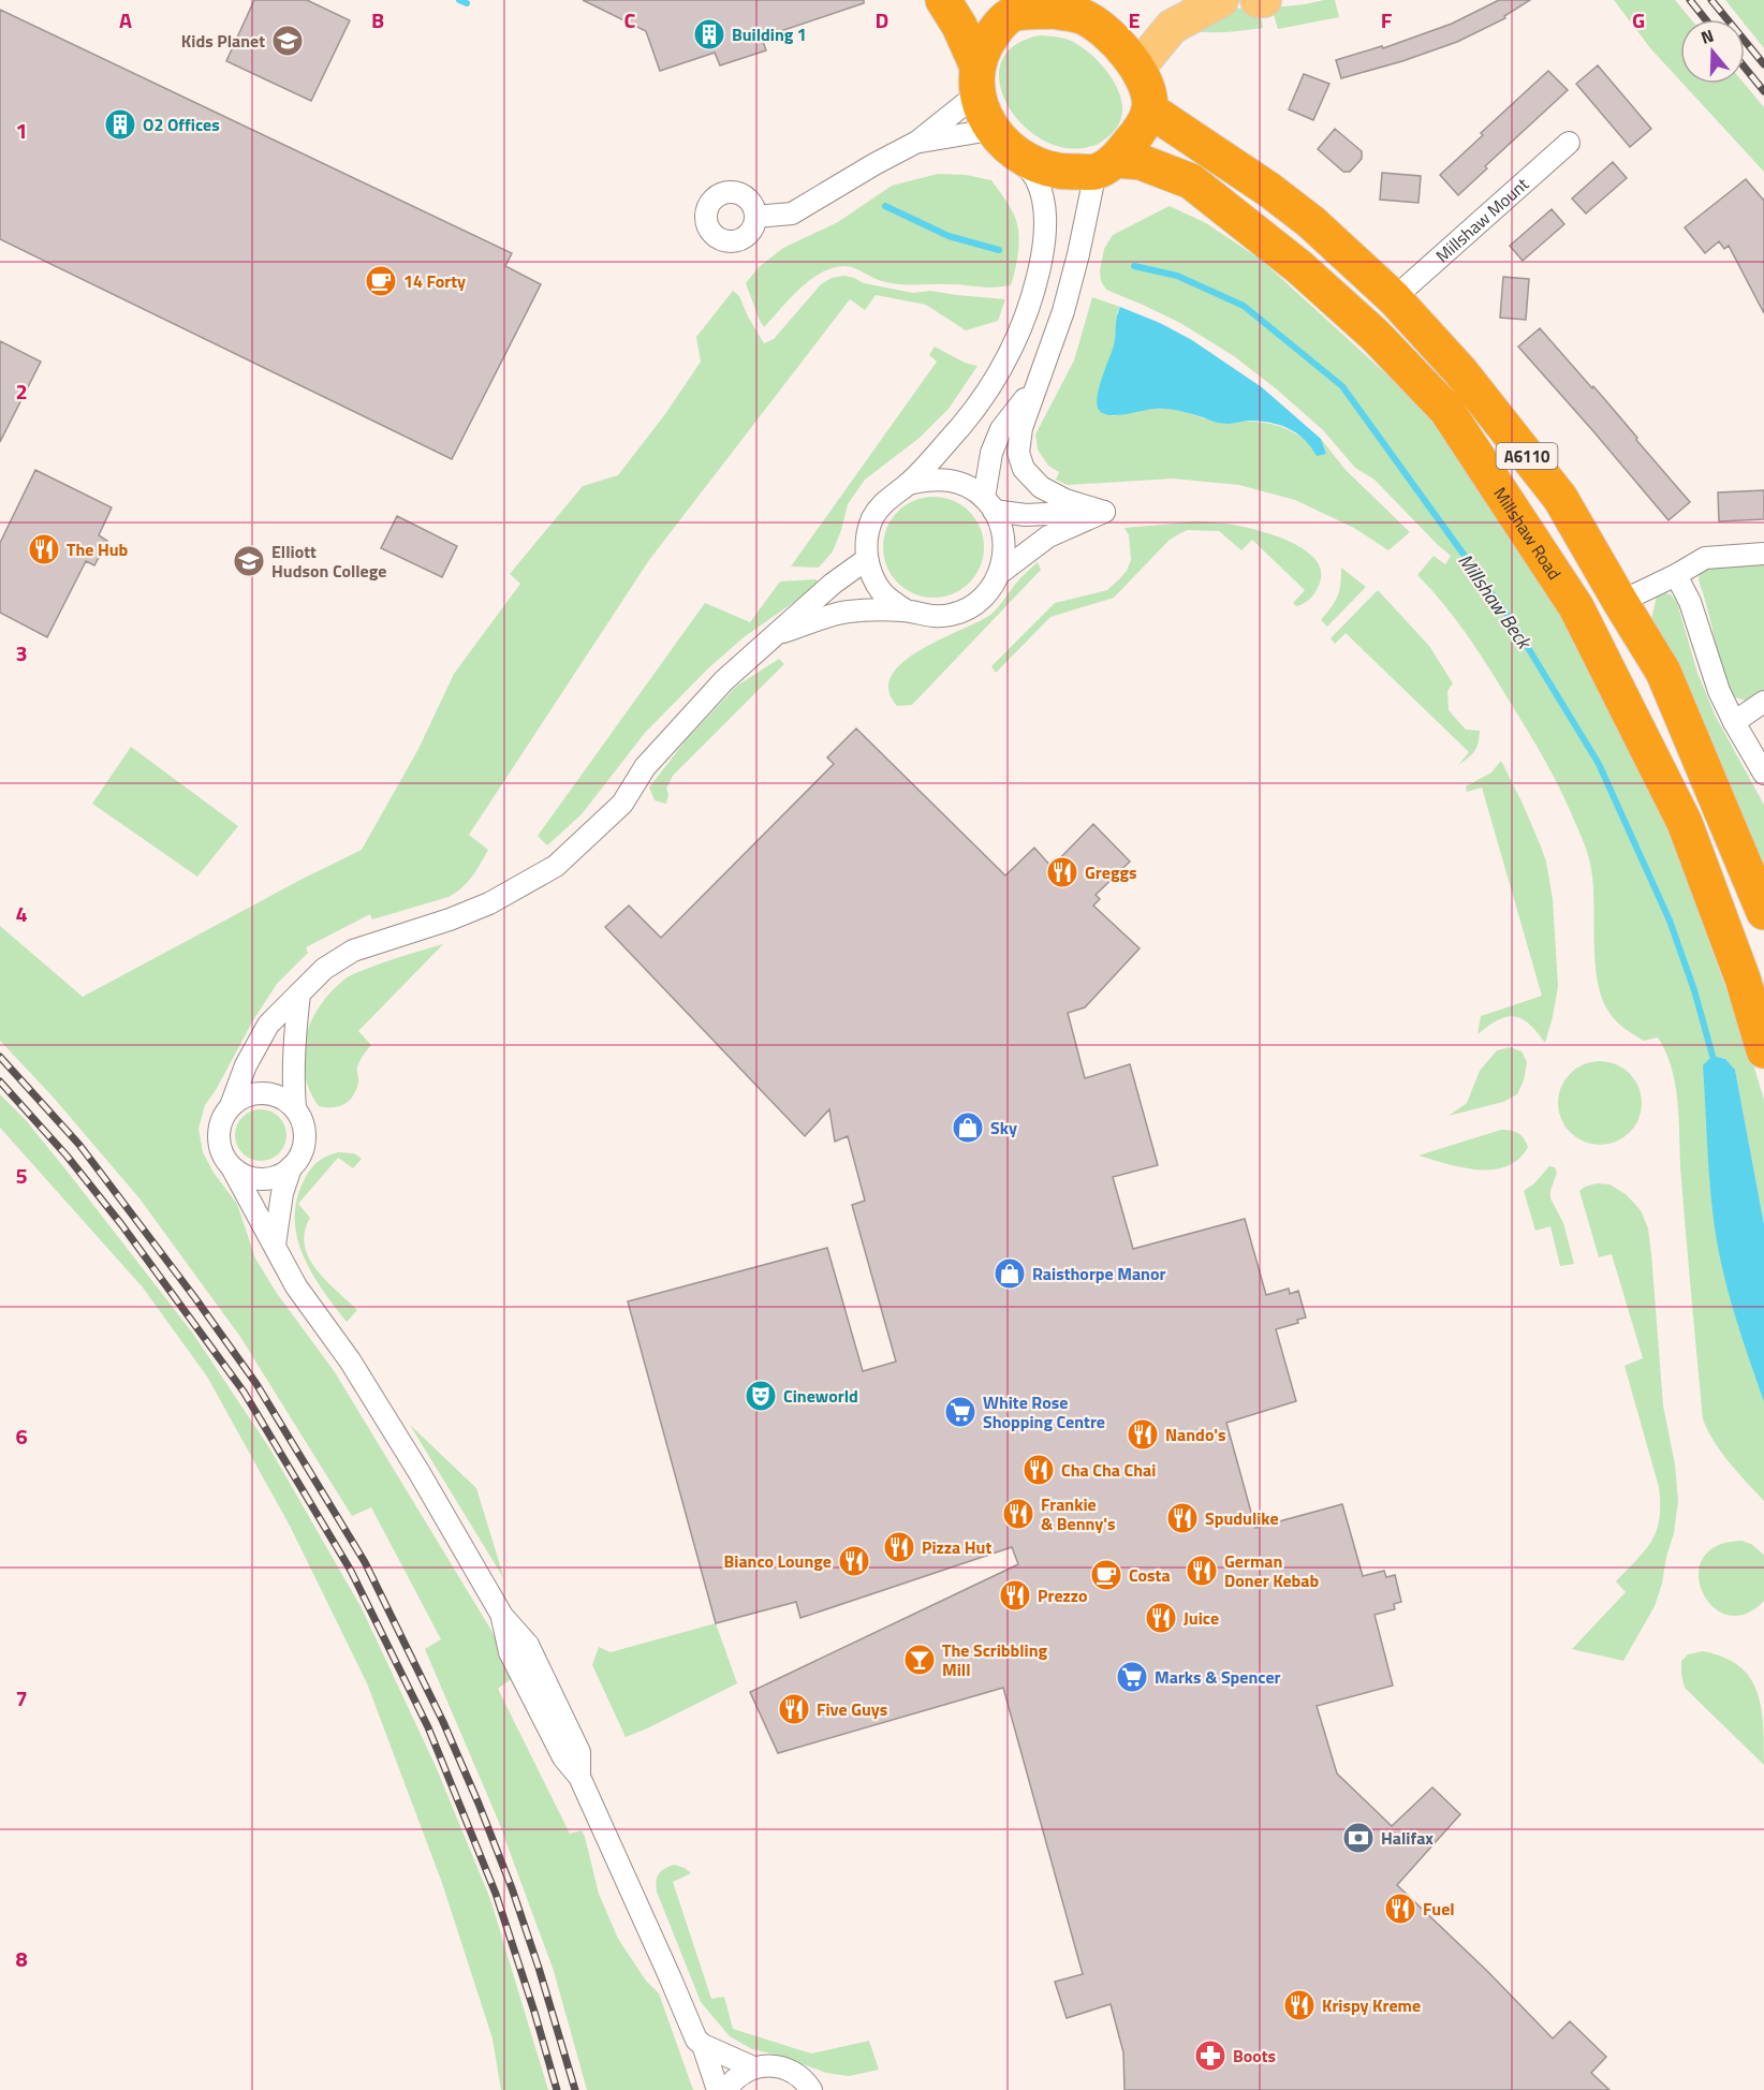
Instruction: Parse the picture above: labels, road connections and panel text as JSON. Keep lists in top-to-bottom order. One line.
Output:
{"streets":{"highway":["A6110","Millshaw Road"],"street":["Millshaw Mount"]},"crossings":[["Millshaw Mount","A6110"],["A6110","Millshaw Road"]],"water":["Millshaw Beck"],"places":{"building":["Building 1","O2 Offices"],"school or university":["Kids Planet","Elliott Hudson College"],"cafe":["14 Forty","Costa"],"restaurant":["The Hub","Greggs","Nando's","Cha Cha Chai","Frankie & Benny's","Spudulike","Pizza Hut","Bianco Lounge","German Doner Kebab","Prezzo","Juice","Five Guys","Fuel","Krispy Kreme"],"shop":["Sky","Raisthorpe Manor"],"theatre":["Cineworld"],"supermarket":["White Rose Shopping Centre","Marks & Spencer"],"bar":["The Scribbling Mill"],"bank":["Halifax"],"pharmacy":["Boots"]},"north":"top","grid":{"columns":["A","B","C","D","E","F","G"],"rows":["1","2","3","4","5","6","7","8"]}}
